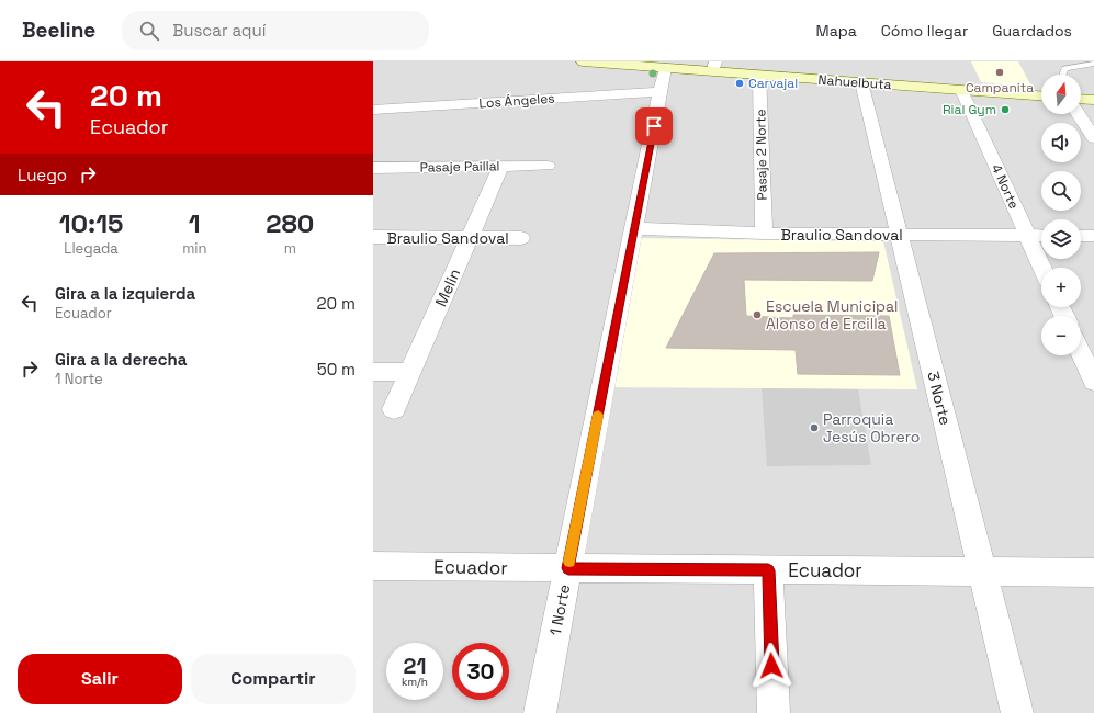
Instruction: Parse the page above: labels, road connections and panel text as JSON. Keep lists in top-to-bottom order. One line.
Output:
{"streets":{"main road":["Nahuelbuta"],"street":["Los Ángeles","Pasaje 2 Norte","Pasaje Paillal","4 Norte","Braulio Sandoval","Melin","3 Norte","Ecuador","1 Norte"]},"crossings":[["Nahuelbuta","Pasaje 2 Norte"],["Nahuelbuta","4 Norte"],["Nahuelbuta","3 Norte"],["Nahuelbuta","1 Norte"],["Los Ángeles","1 Norte"],["Pasaje 2 Norte","Braulio Sandoval"],["Pasaje Paillal","Melin"],["4 Norte","Braulio Sandoval"],["Braulio Sandoval","Melin"],["Braulio Sandoval","3 Norte"],["Braulio Sandoval","1 Norte"],["3 Norte","Ecuador"],["Ecuador","1 Norte"]],"places":["Campanita","Carvajal","Rial Gym","Escuela Municipal Alonso de Ercilla","Parroquia Jesús Obrero"],"north":"top","page":{"header":"Beeline","search":"Buscar aquí","nav":["Mapa","Cómo llegar","Guardados"],"turn":["20 m","Ecuador"],"map_buttons":["+","−"],"then":"Luego","eta":["10:15","Llegada","1","min","280","m"],"list":[{"name":"Gira a la izquierda","note":"Ecuador","value":"20 m"},{"name":"Gira a la derecha","note":"1 Norte","value":"50 m"}],"speed":"21 km/h","limit":"30","buttons":["Salir","Compartir"]}}
